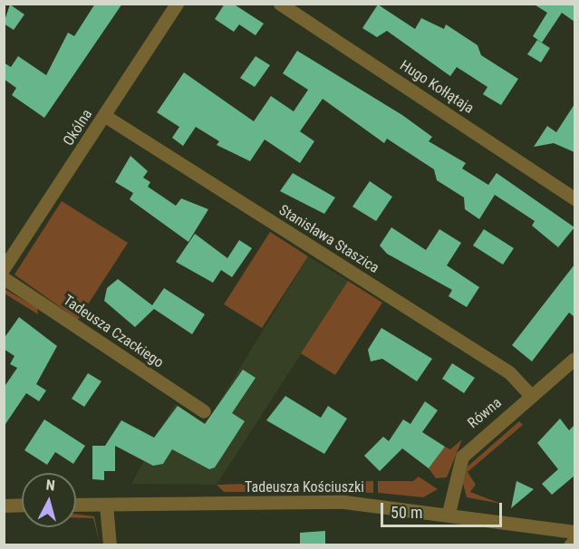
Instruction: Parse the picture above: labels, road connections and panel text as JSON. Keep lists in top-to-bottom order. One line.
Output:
{"streets":{"street":["Hugo Kołłątaja","Okólna","Stanisława Staszica","Tadeusza Czackiego","Równa","Tadeusza Kościuszki"]},"crossings":[["Okólna","Stanisława Staszica"],["Stanisława Staszica","Równa"],["Równa","Tadeusza Kościuszki"]],"scale_bar":"50 m","north":"top"}
